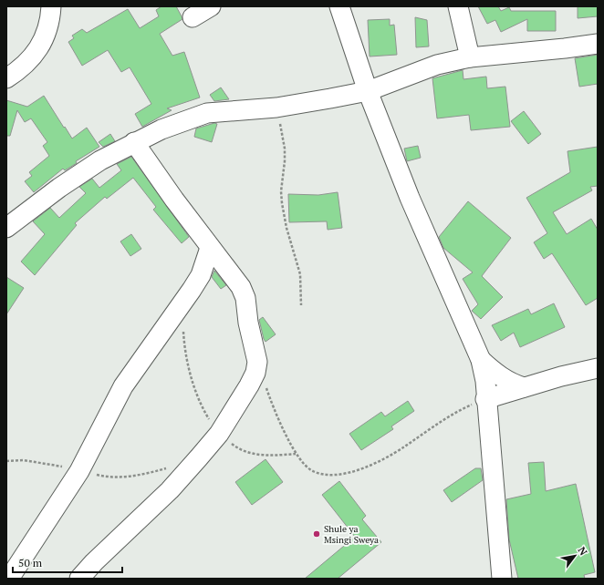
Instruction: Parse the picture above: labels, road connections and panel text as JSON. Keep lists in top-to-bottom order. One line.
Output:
{"places":["Shule ya Msingi Sweya"],"scale_bar":"50 m","north":"top right"}
